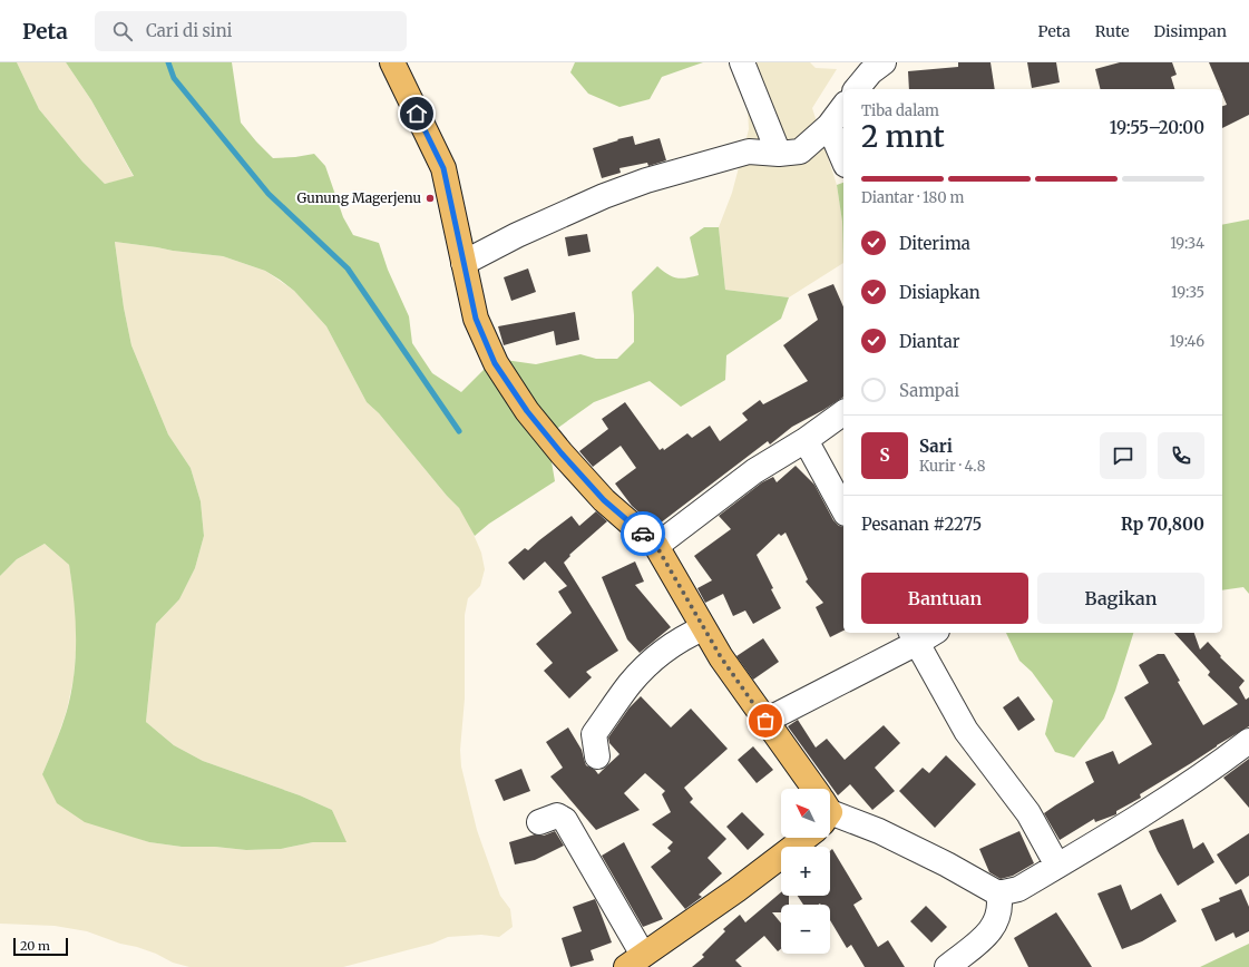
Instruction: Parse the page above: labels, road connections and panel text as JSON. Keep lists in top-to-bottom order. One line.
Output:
{"places":["Gunung Magerjenu"],"scale_bar":"20 m","north":"top left","page":{"header":"Peta","search":"Cari di sini","nav":["Peta","Rute","Disimpan"],"heading":["2 mnt","Tiba dalam","19:55–20:00"],"panel":["Sari","Kurir · 4.8","Pesanan #2275","Rp 70,800"],"bar":"Diantar · 180 m","list":[["Diterima","19:34"],["Disiapkan","19:35"],["Diantar","19:46"],"Sampai"],"round":"S","buttons":["Bantuan","Bagikan"],"map_buttons":["+","−"],"scale":"20 m"}}
